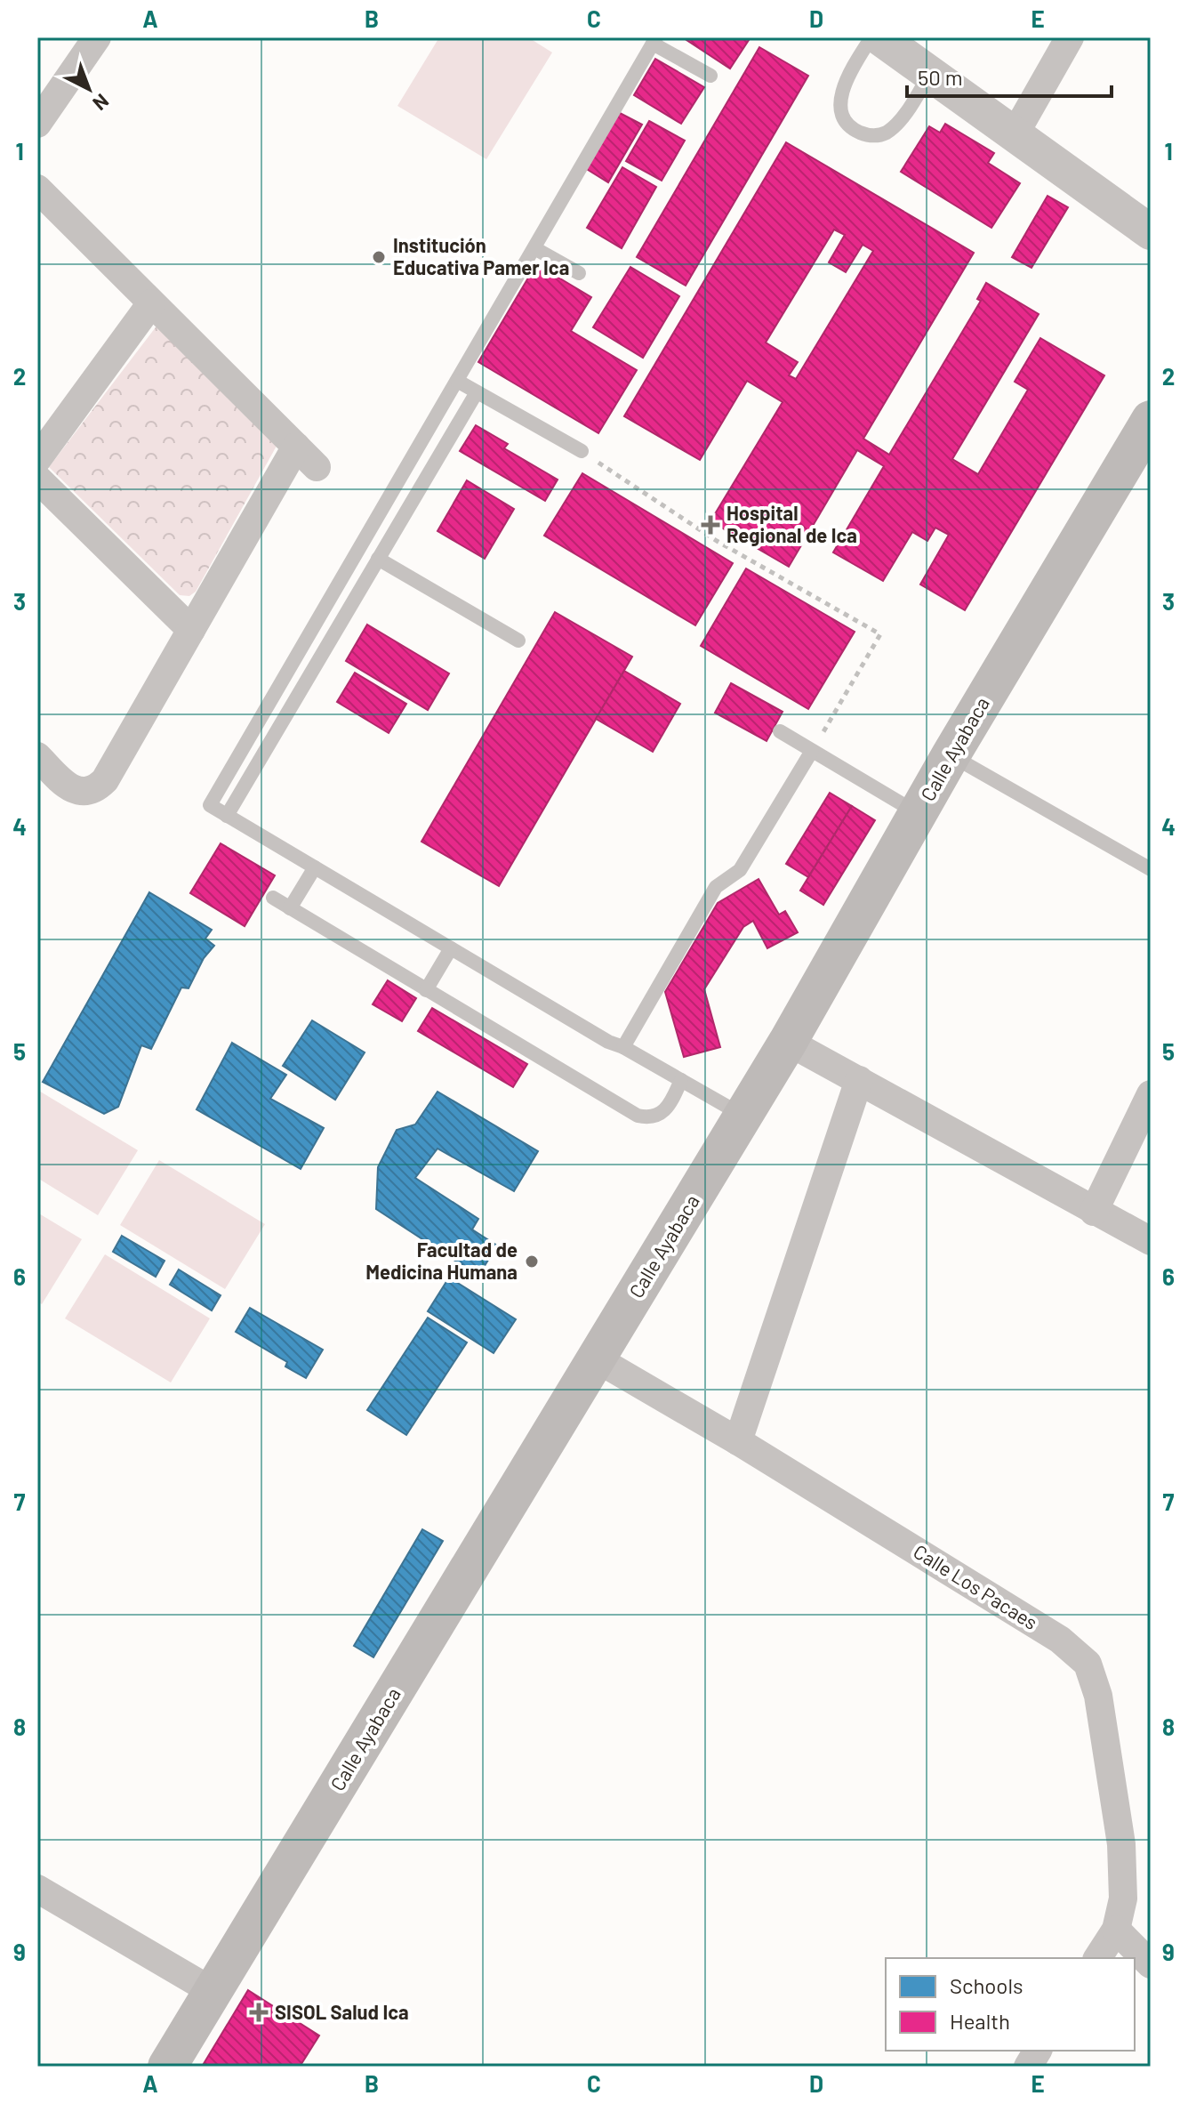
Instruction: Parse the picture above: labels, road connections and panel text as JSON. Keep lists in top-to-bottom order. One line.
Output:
{"streets":{"main road":["Calle Ayabaca"],"street":["Calle Los Pacaes"]},"crossings":[["Calle Ayabaca","Calle Los Pacaes"]],"places":{"other":["Institución Educativa Pamer Ica","Facultad de Medicina Humana"],"health":["Hospital Regional de Ica","SISOL Salud Ica"]},"legend":["Schools","Health"],"scale_bar":"50 m","north":"bottom right","grid":{"columns":["A","B","C","D","E"],"rows":["1","2","3","4","5","6","7","8","9"]}}
